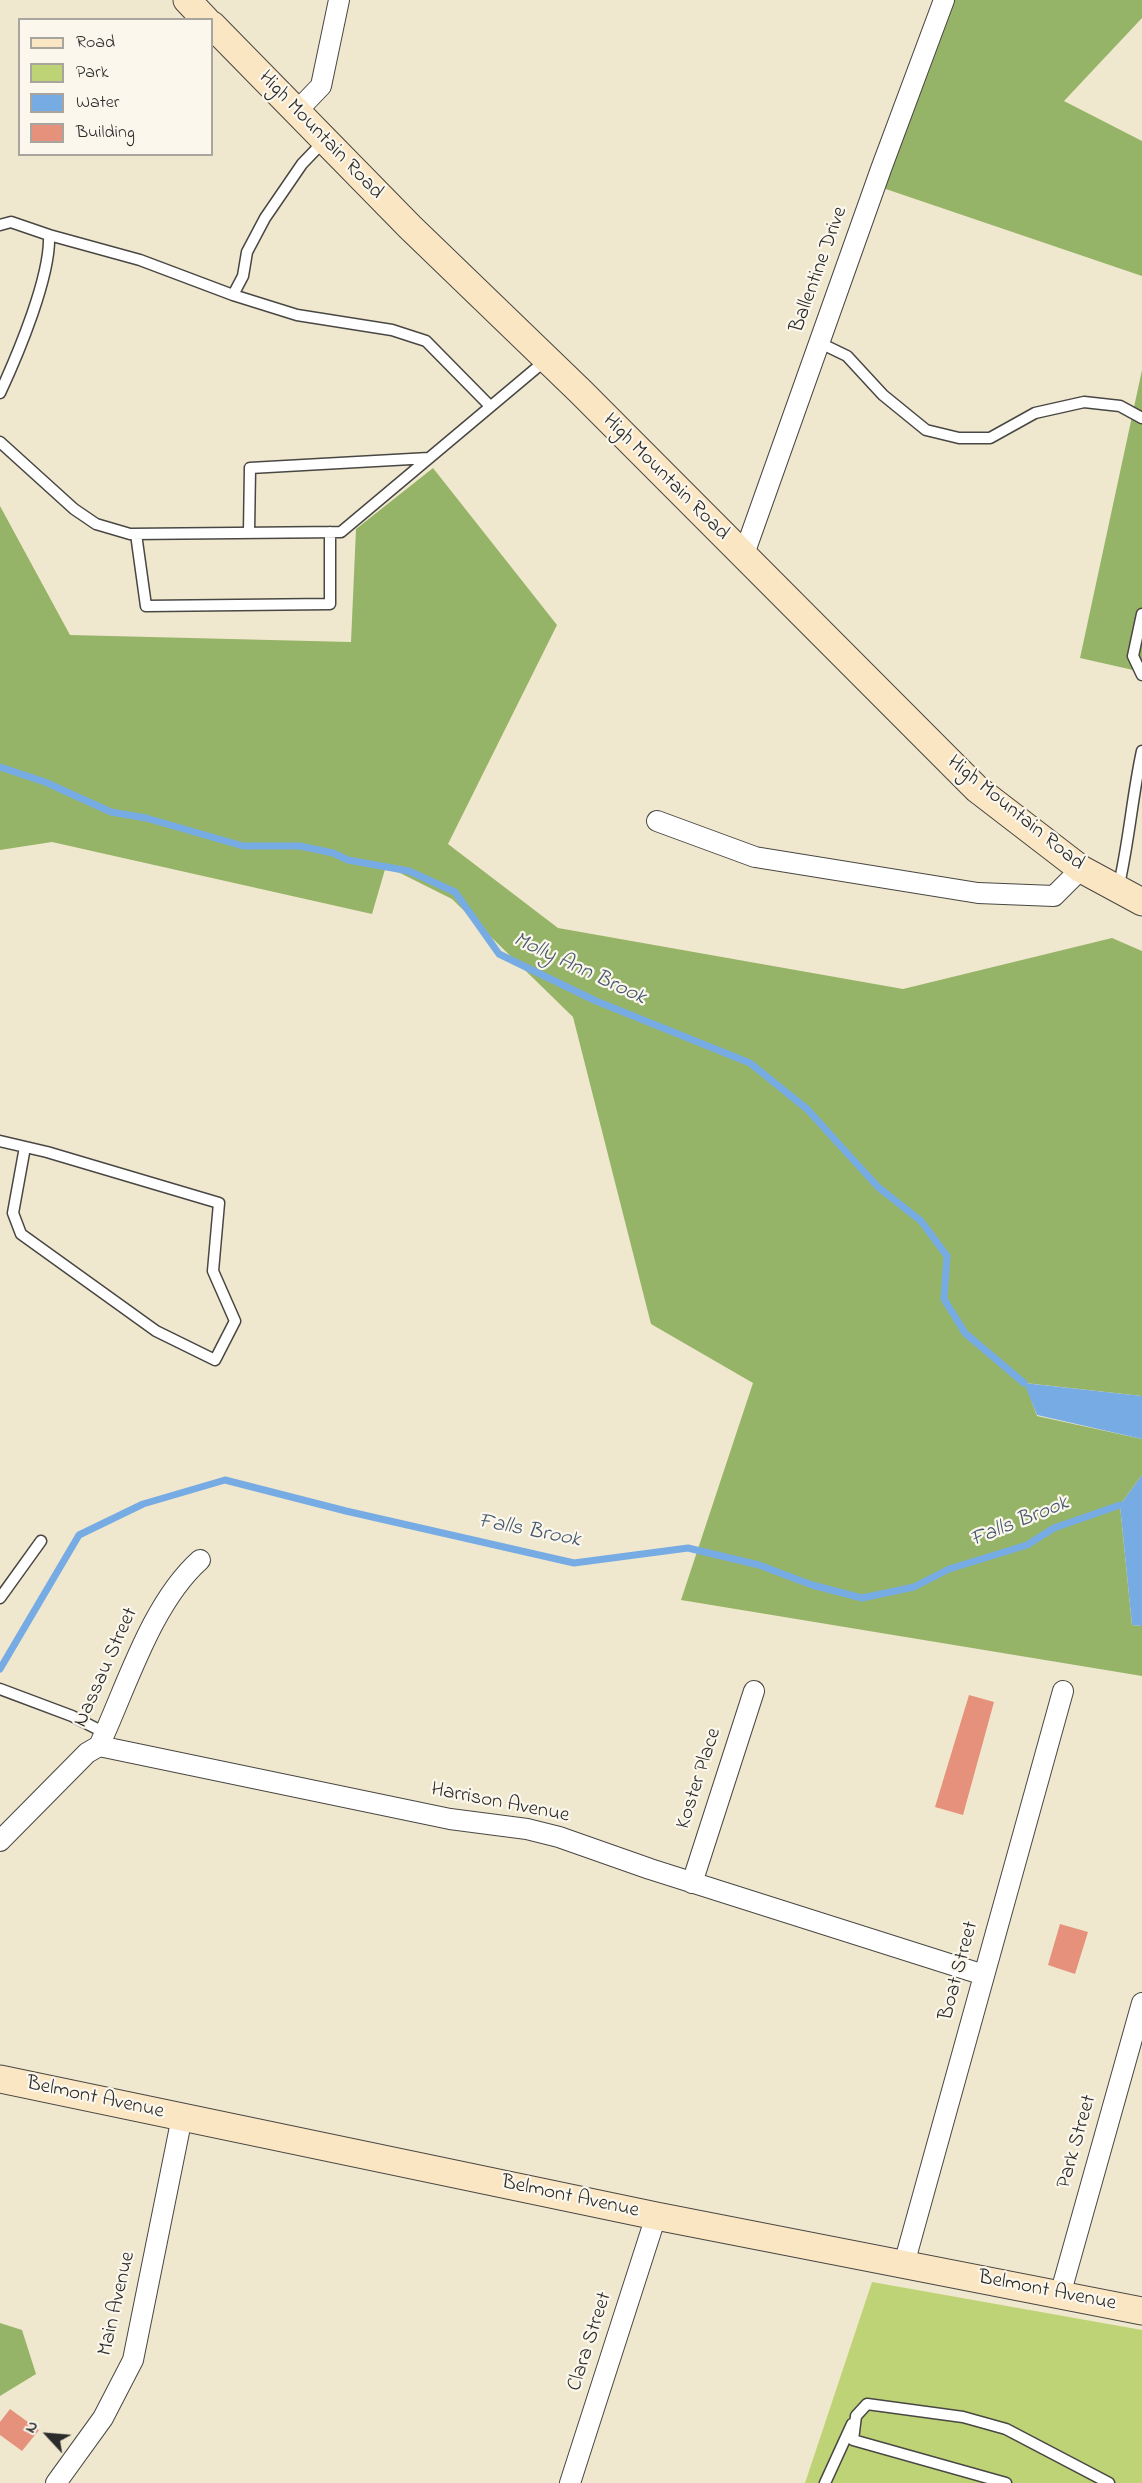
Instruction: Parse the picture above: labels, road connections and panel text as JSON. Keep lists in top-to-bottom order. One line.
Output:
{"streets":{"street":["High Mountain Road","Ballentine Drive","Nassau Street","Koster Place","Harrison Avenue","Boat Street","Belmont Avenue","Park Street","Main Avenue","Clara Street"]},"crossings":[["High Mountain Road","Ballentine Drive"],["Nassau Street","Harrison Avenue"],["Koster Place","Harrison Avenue"],["Harrison Avenue","Boat Street"],["Boat Street","Belmont Avenue"],["Belmont Avenue","Park Street"],["Belmont Avenue","Main Avenue"],["Belmont Avenue","Clara Street"]],"water":["Molly Ann Brook","Falls Brook"],"legend":["Road","Park","Water","Building"],"north":"top left"}
